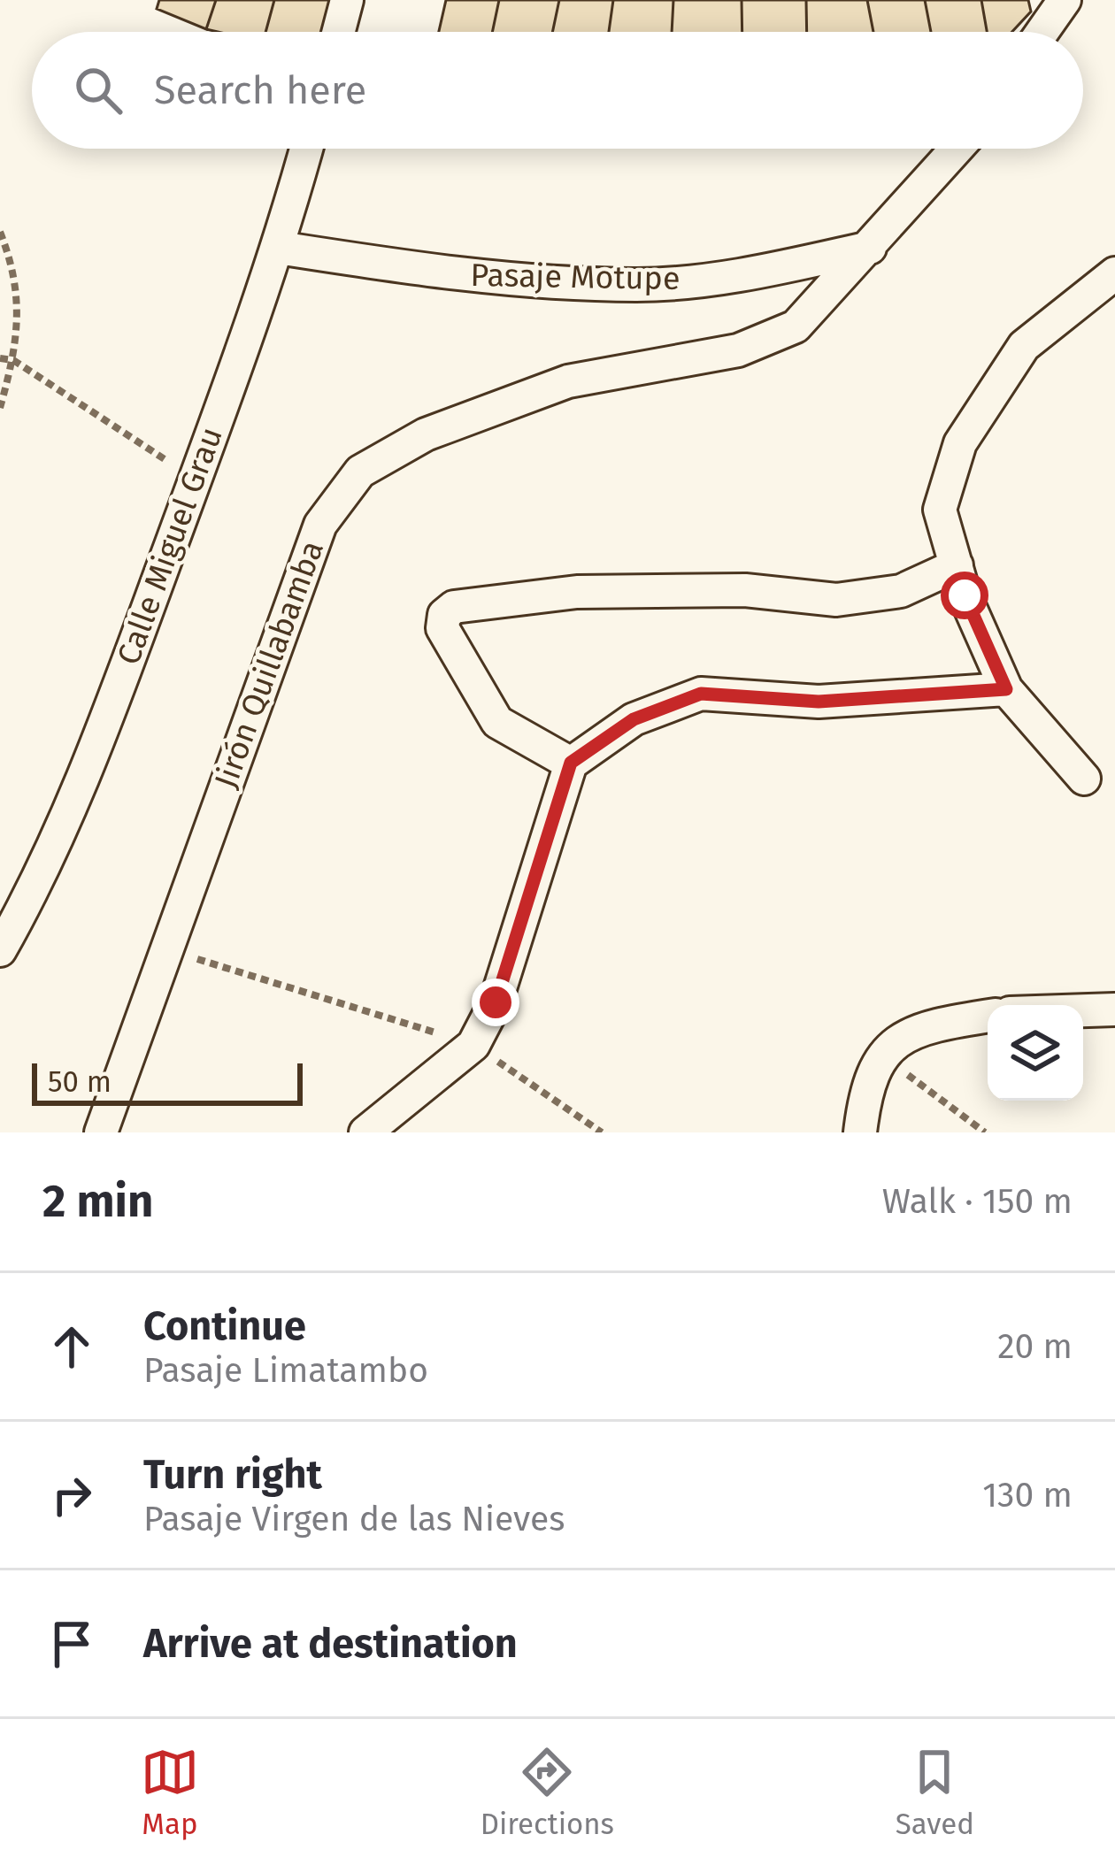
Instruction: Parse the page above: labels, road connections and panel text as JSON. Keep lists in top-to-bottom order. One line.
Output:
{"streets":{"street":["Pasaje Motupe","Calle Miguel Grau","Jirón Quillabamba"]},"crossings":[["Pasaje Motupe","Calle Miguel Grau"],["Pasaje Motupe","Jirón Quillabamba"]],"scale_bar":"50 m","page":{"search":"Search here","scale":"50 m","heading":["2 min","Walk · 150 m"],"list":[["Continue","Pasaje Limatambo","20 m"],["Turn right","Pasaje Virgen de las Nieves","130 m"],"Arrive at destination"],"nav":["Map","Directions","Saved"]}}
